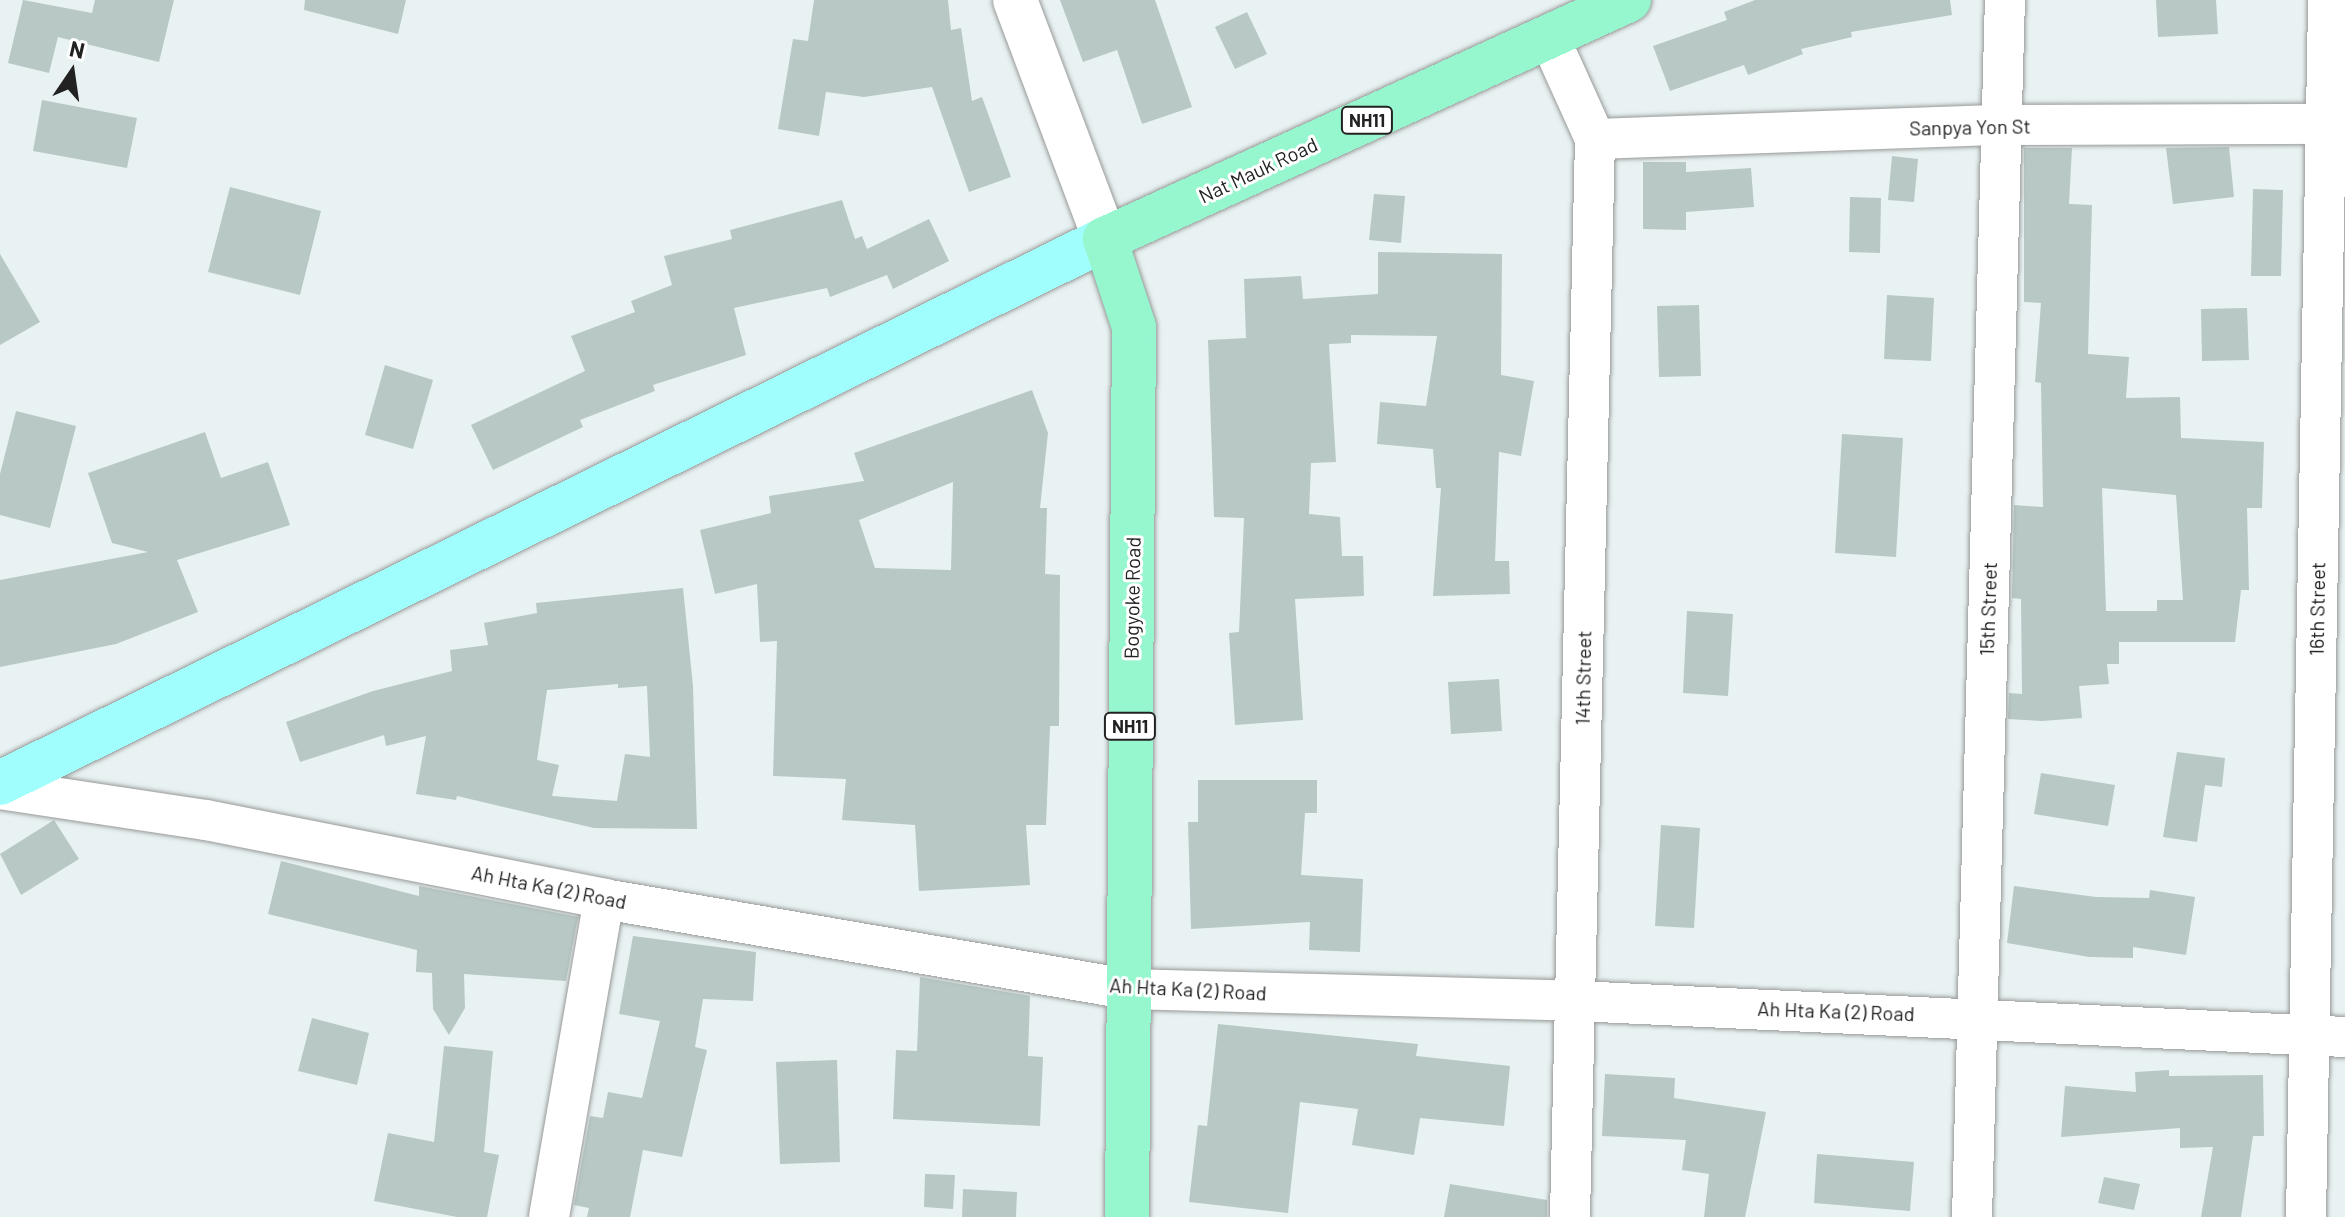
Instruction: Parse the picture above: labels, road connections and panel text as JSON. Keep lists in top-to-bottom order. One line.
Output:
{"streets":{"highway":["NH11","Nat Mauk Road","Bogyoke Road"],"street":["Sanpya Yon St","15th Street","16th Street","14th Street","Ah Hta Ka (2) Road"]},"crossings":[["Sanpya Yon St","15th Street"],["Sanpya Yon St","16th Street"],["Sanpya Yon St","14th Street"],["Nat Mauk Road","Bogyoke Road"],["Bogyoke Road","Ah Hta Ka (2) Road"],["15th Street","Ah Hta Ka (2) Road"],["16th Street","Ah Hta Ka (2) Road"],["14th Street","Ah Hta Ka (2) Road"]],"north":"top"}
